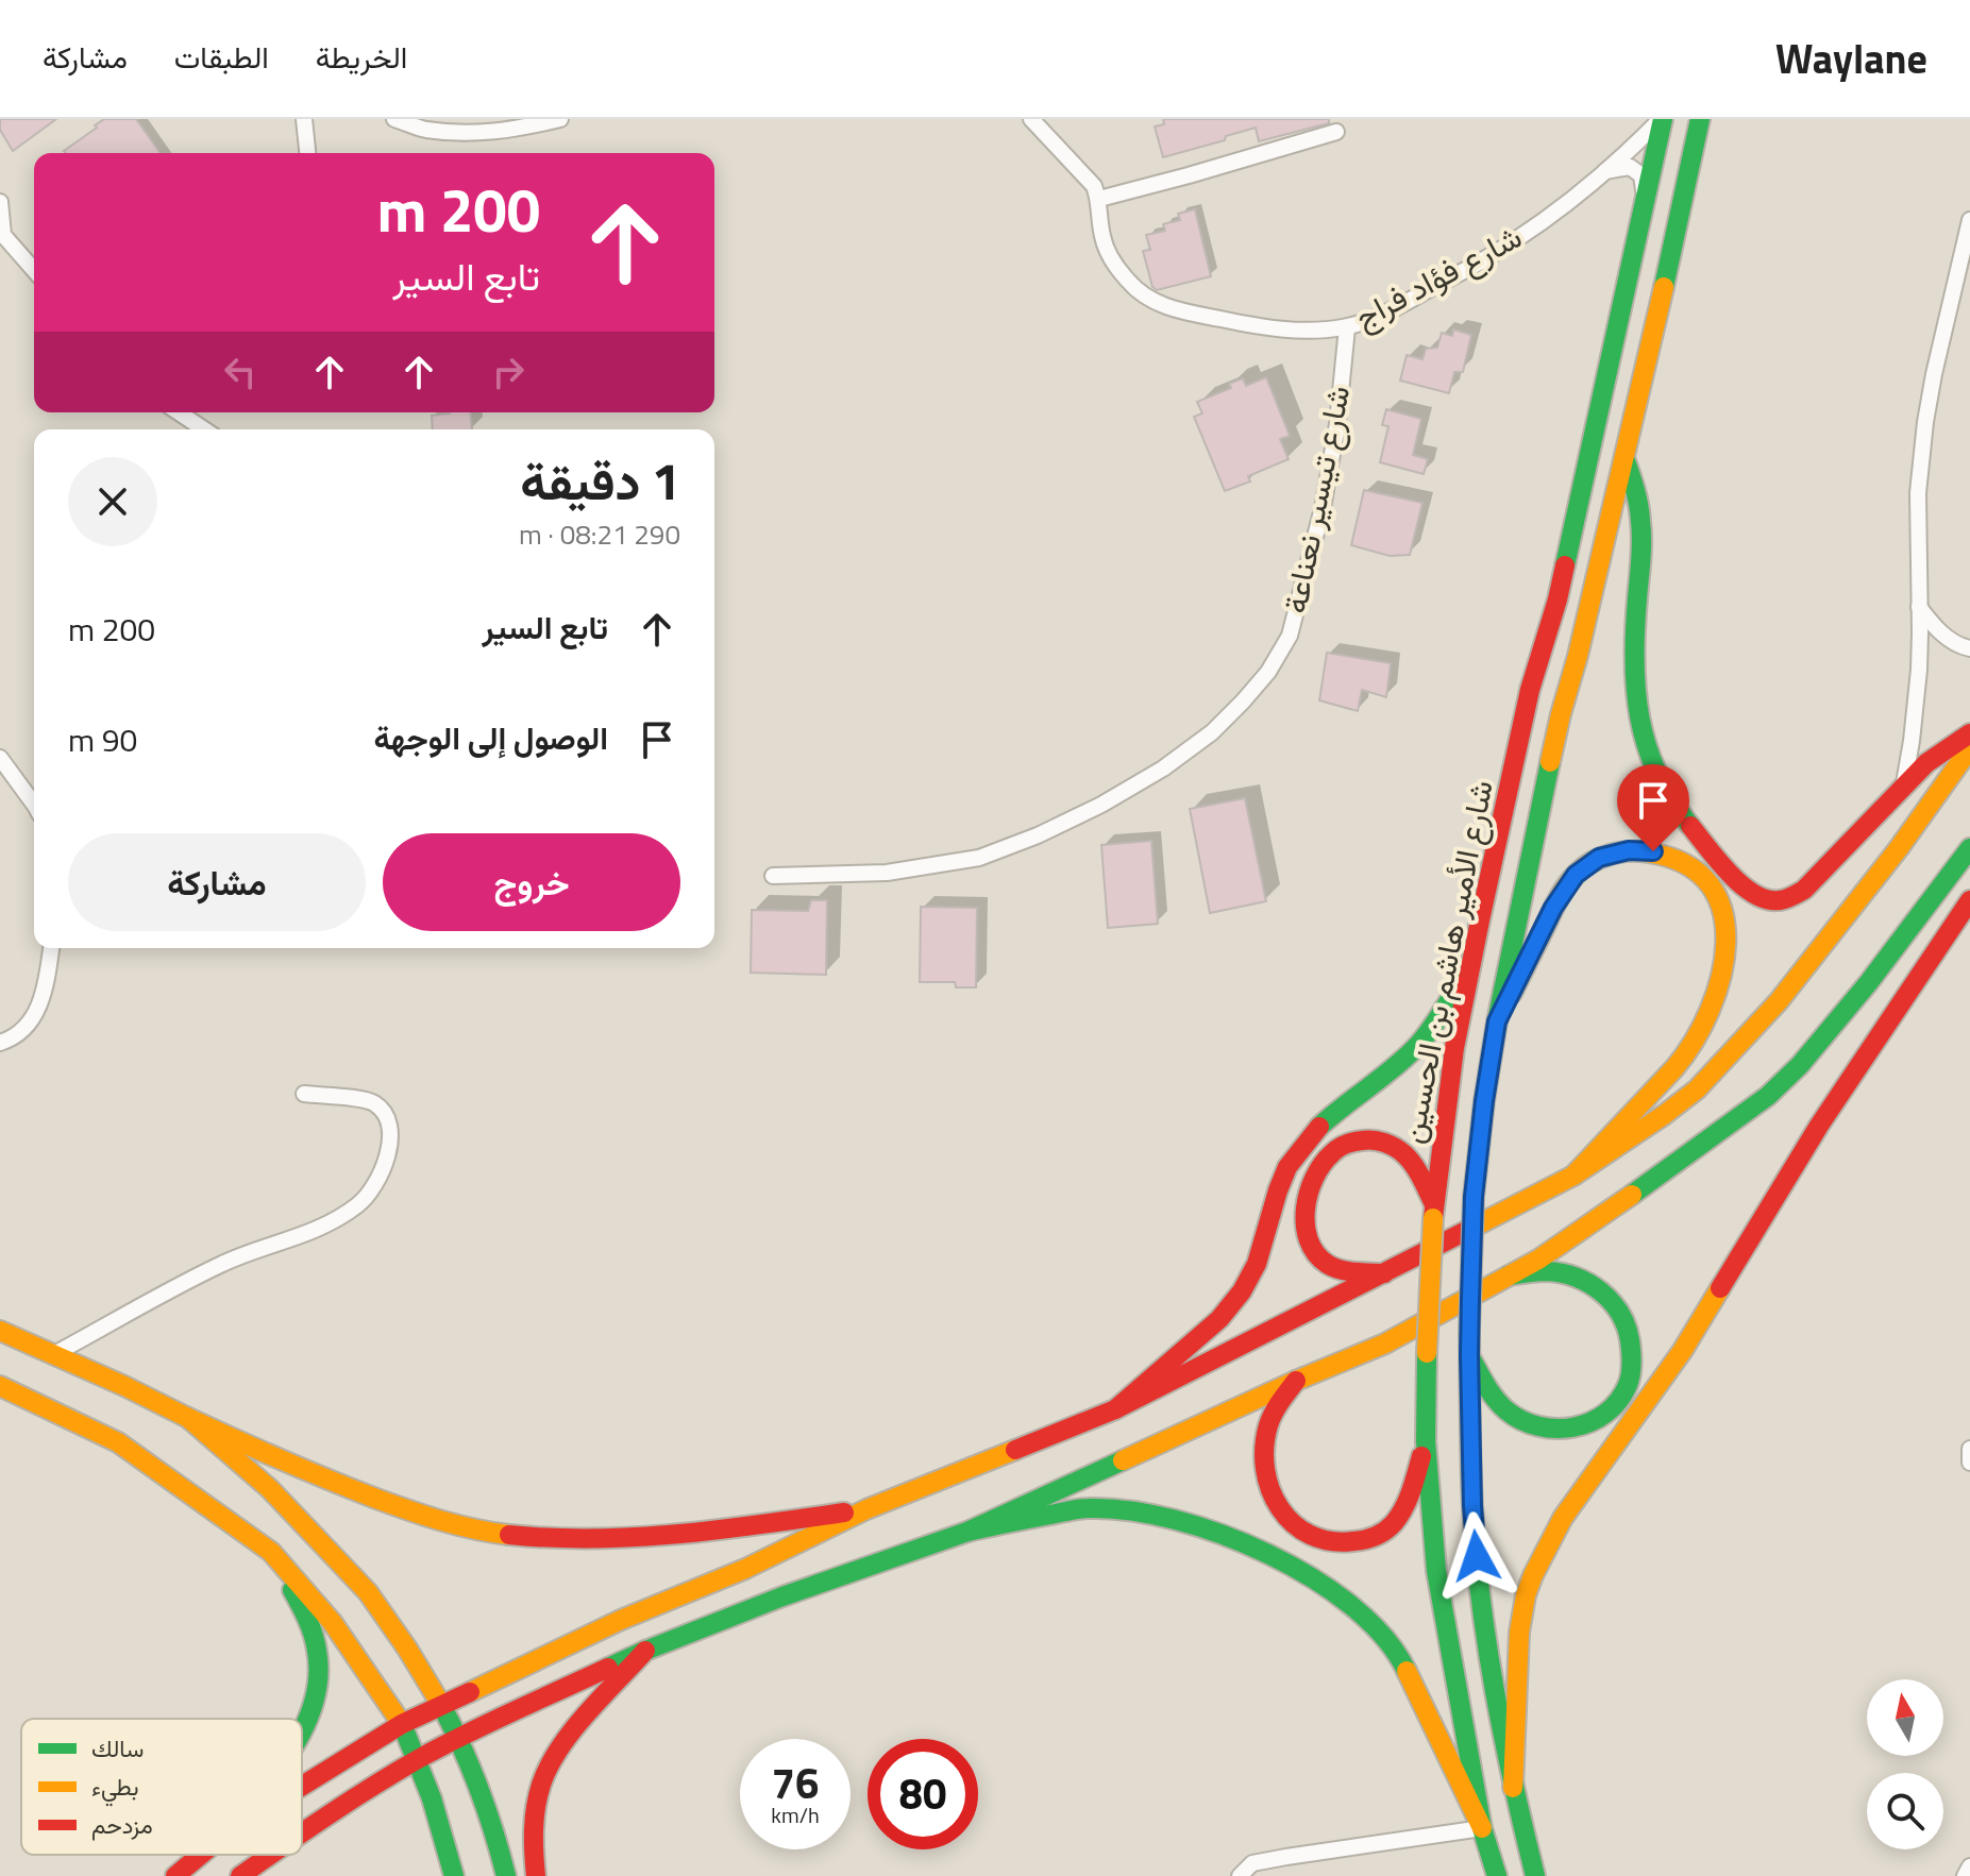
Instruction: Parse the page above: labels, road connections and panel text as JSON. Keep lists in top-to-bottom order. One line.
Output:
{"streets":{"main road":["شارع الأمير هاشم بن الحسين"],"street":["شارع فؤاد فراج","شارع تيسير نعناعة"]},"crossings":[["شارع فؤاد فراج","شارع تيسير نعناعة"],["شارع فؤاد فراج","شارع الأمير هاشم بن الحسين"]],"legend":["سالك","بطيء","مزدحم"],"north":"top","page":{"header":"Waylane","nav":["الخريطة","الطبقات","مشاركة"],"turn":["200 m","تابع السير"],"heading":["1 دقيقة","290 m · 08:21"],"list":[{"name":"تابع السير","value":"200 m"},{"name":"الوصول إلى الوجهة","value":"90 m"}],"buttons":["خروج","مشاركة"],"speed":"76 km/h","limit":"80"}}
